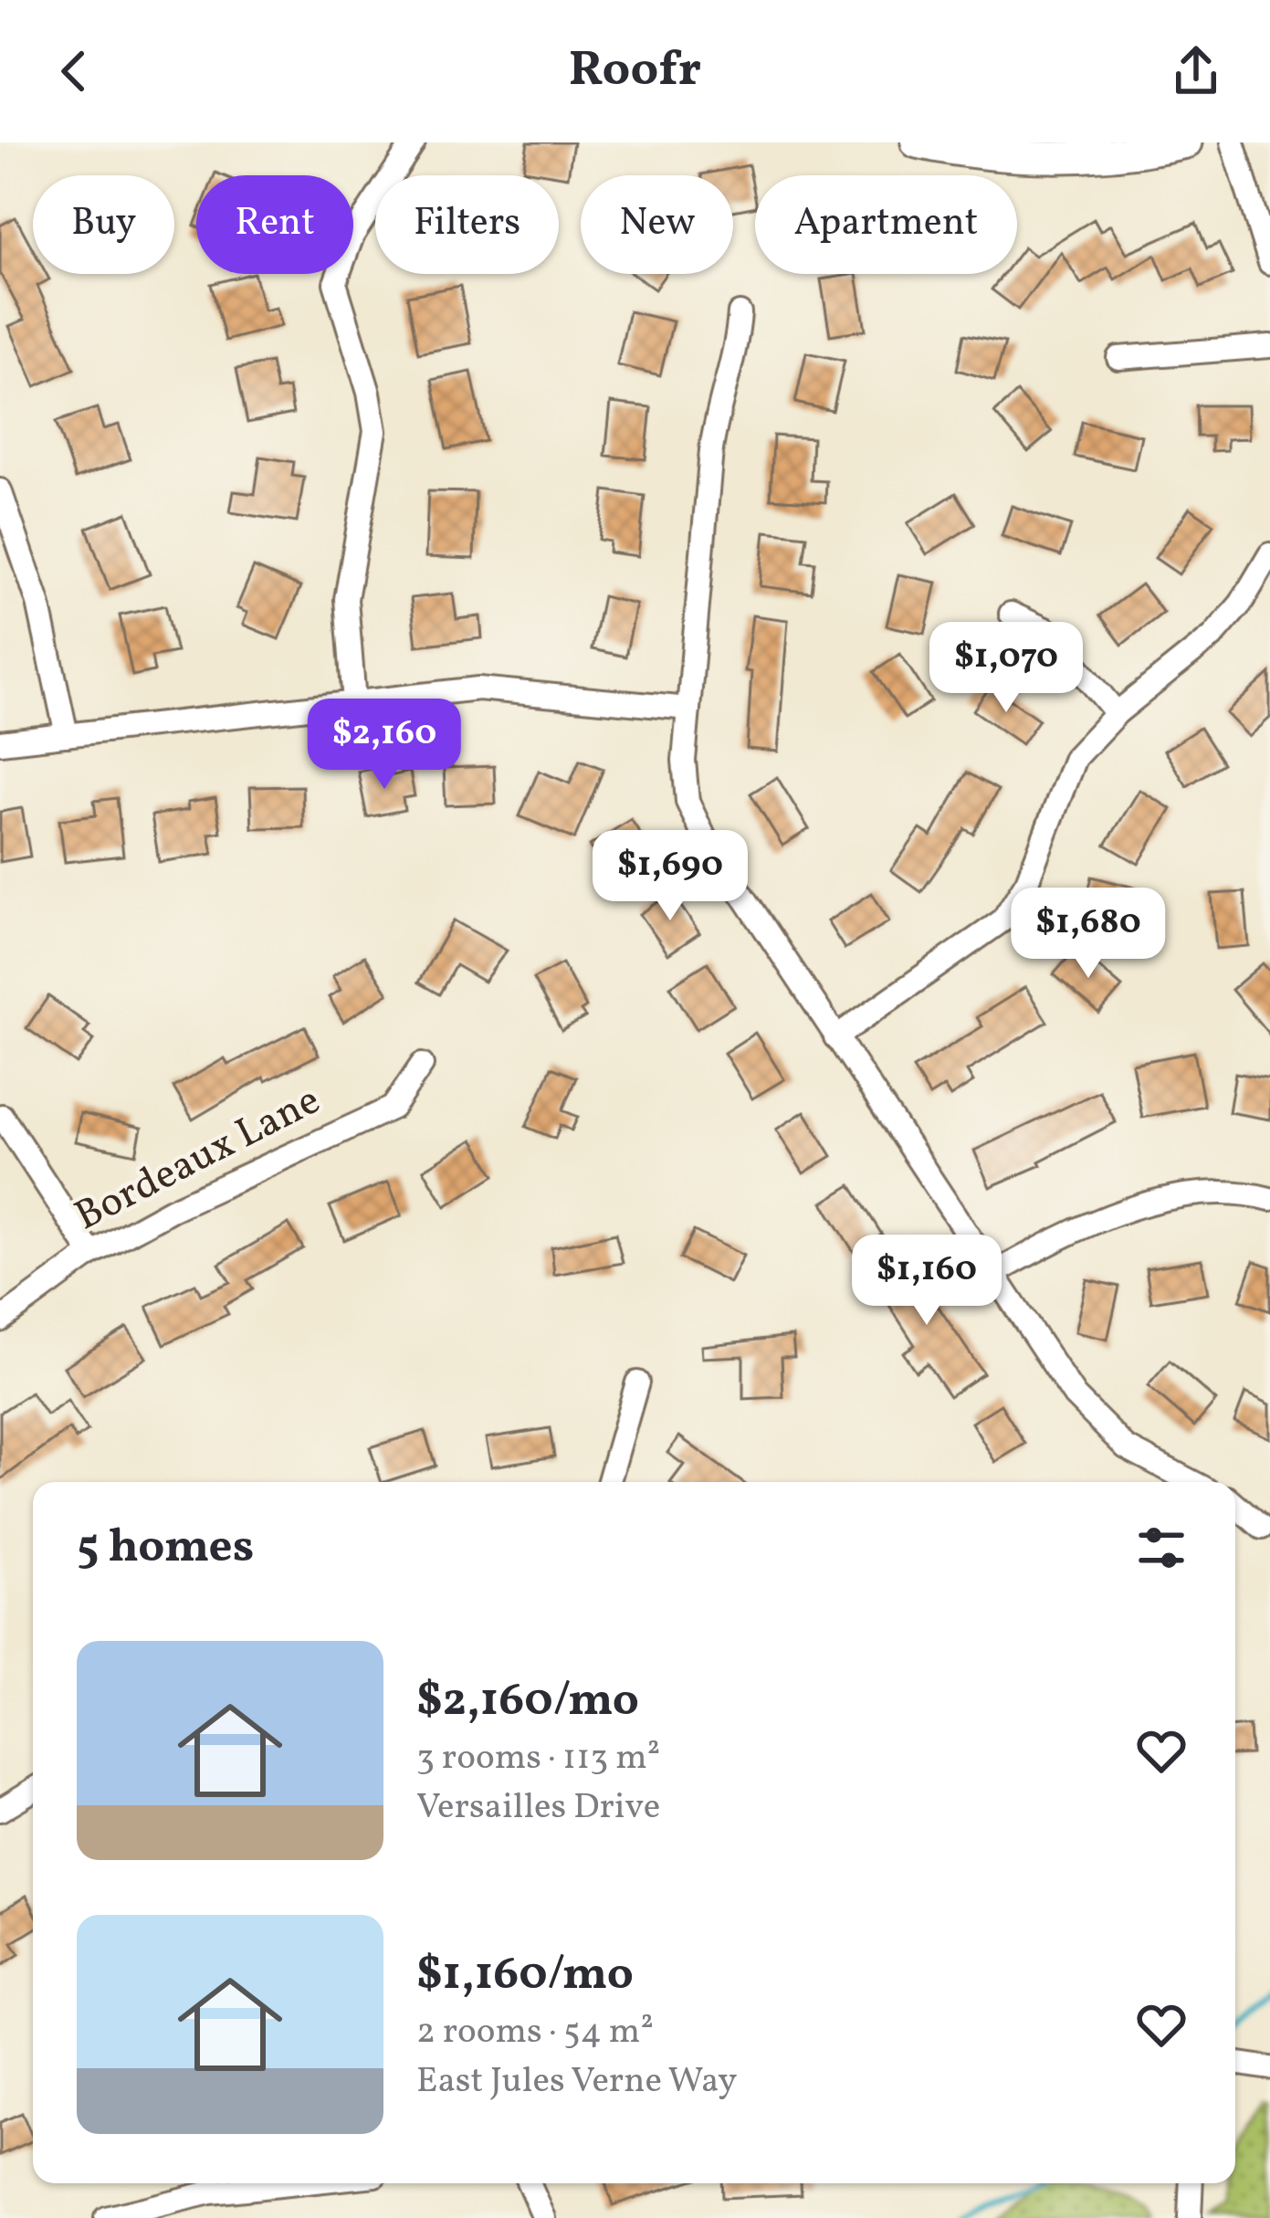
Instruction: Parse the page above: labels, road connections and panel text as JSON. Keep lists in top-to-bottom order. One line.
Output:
{"streets":{"street":["Bordeaux Lane"]},"page":{"header":"Roofr","chip":["Buy","Rent","Filters","New","Apartment"],"price":["$1,070","$2,160","$1,690","$1,680","$1,160"],"heading":"5 homes","list":[{"name":"$2,160/mo","note":"3 rooms · 113 m² · Versailles Drive"},{"name":"$1,160/mo","note":"2 rooms · 54 m² · East Jules Verne Way"}]}}
